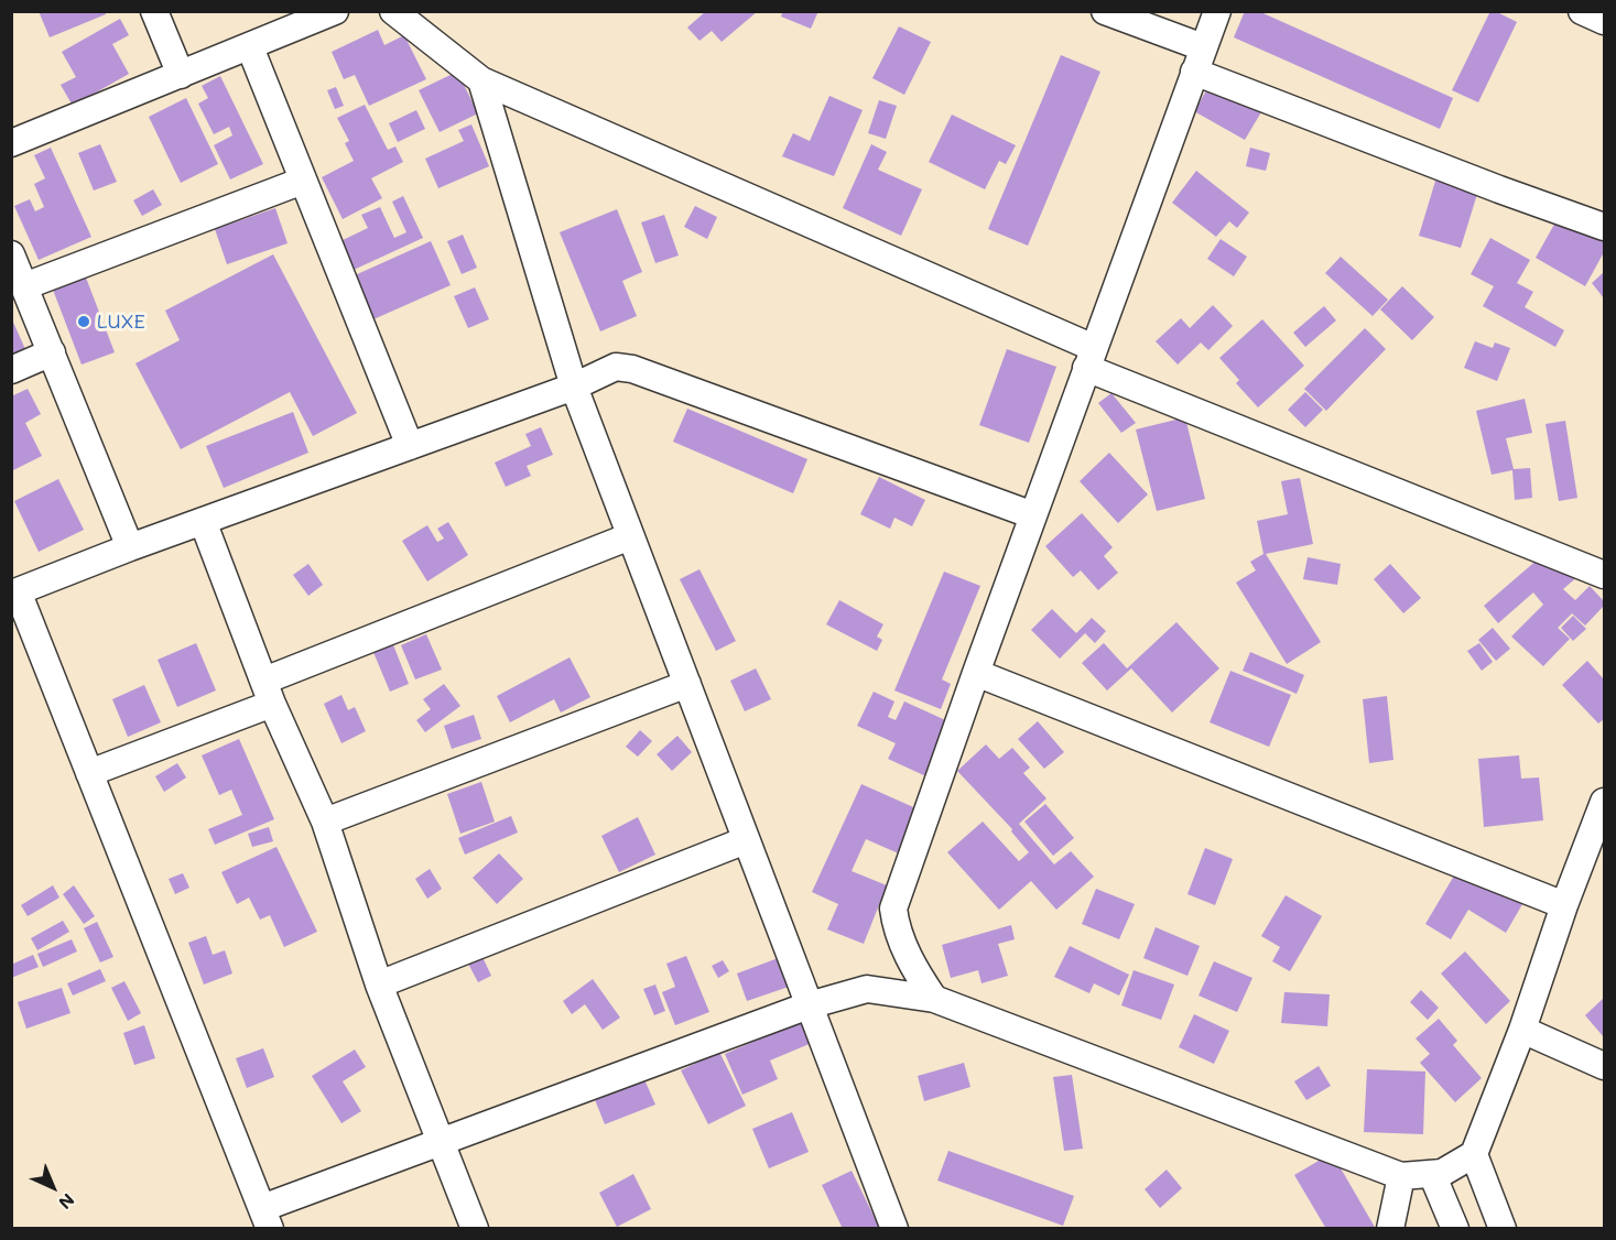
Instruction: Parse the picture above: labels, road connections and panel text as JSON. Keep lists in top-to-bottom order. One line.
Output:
{"places":["LUXE"],"north":"bottom right"}
